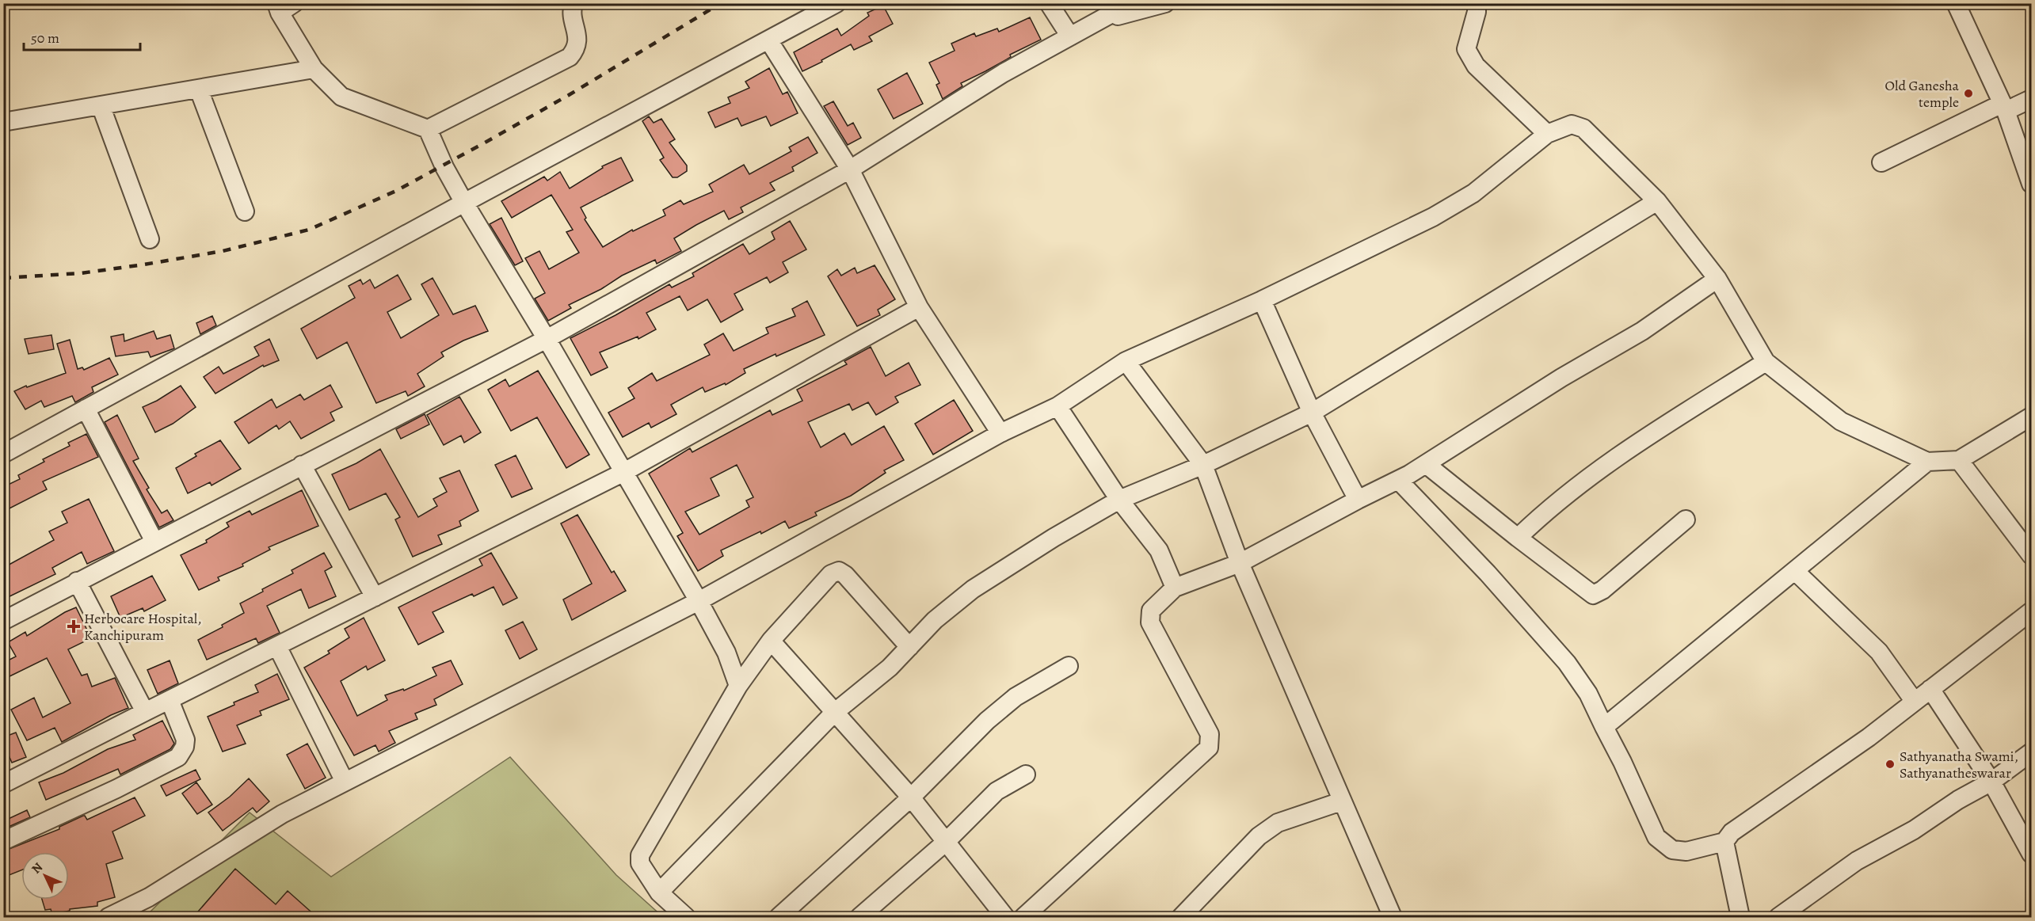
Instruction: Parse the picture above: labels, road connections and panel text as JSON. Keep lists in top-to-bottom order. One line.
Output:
{"places":{"other":["Old Ganesha temple","Sathyanatha Swami, Sathyanatheswarar"],"health":["Herbocare Hospital, Kanchipuram"]},"scale_bar":"50 m","north":"top left"}
